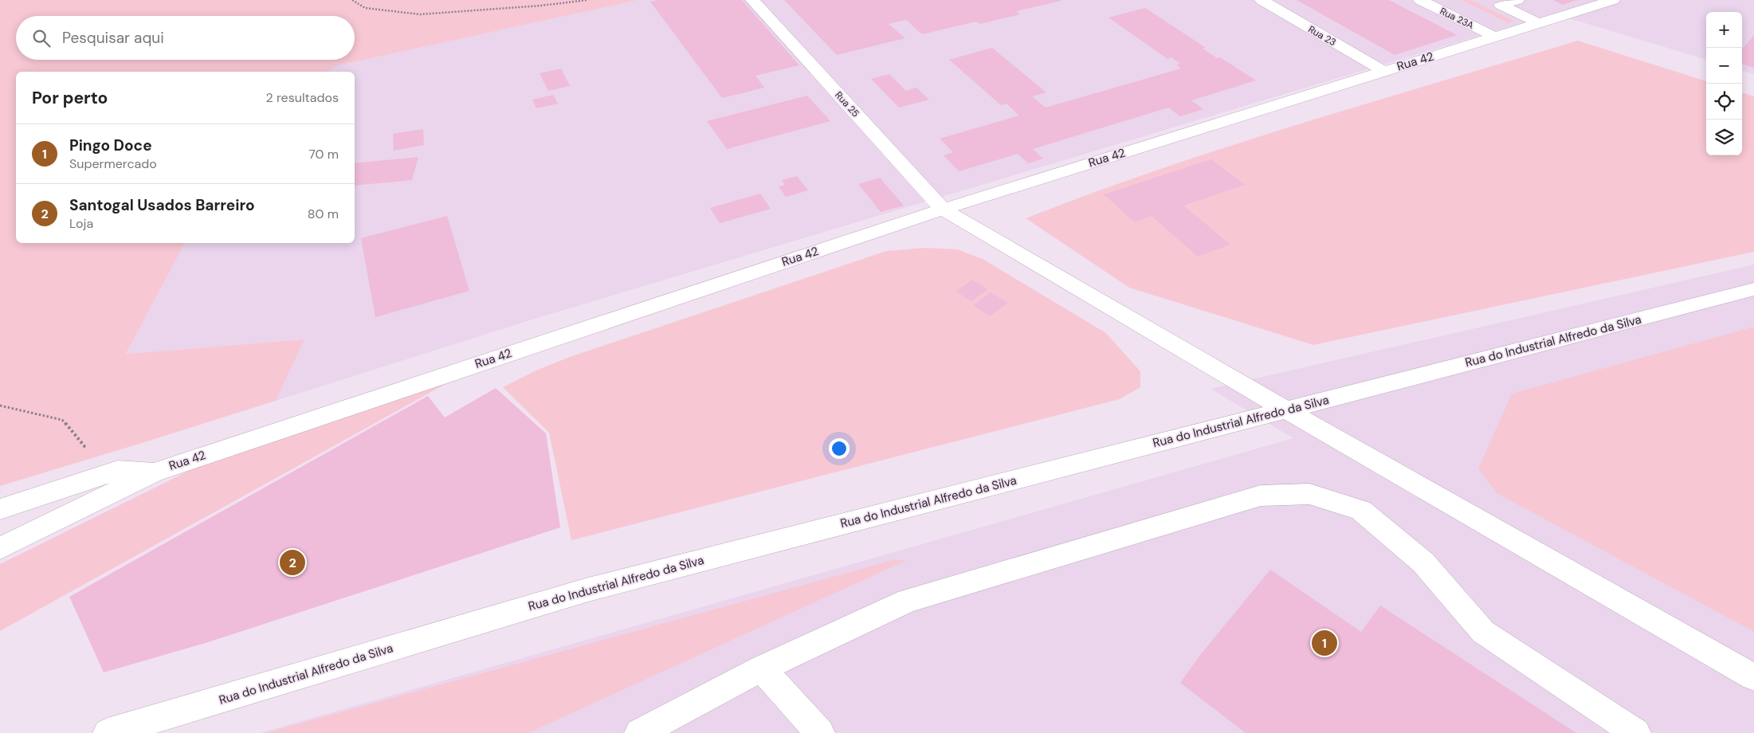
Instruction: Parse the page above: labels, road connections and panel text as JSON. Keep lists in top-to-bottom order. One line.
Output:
{"streets":{"street":["Rua 23A","Rua 23","Rua 42","Rua 25","Rua do Industrial Alfredo da Silva"]},"crossings":[["Rua 23A","Rua 42"],["Rua 23","Rua 42"],["Rua 42","Rua 25"],["Rua 25","Rua do Industrial Alfredo da Silva"]],"page":{"map_buttons":["+","−"],"search":"Pesquisar aqui","heading":["Por perto","2 resultados"],"list":[{"mark":"1","name":"Pingo Doce","note":"Supermercado","value":"70 m"},{"mark":"2","name":"Santogal Usados Barreiro","note":"Loja","value":"80 m"}],"pins":["2","1"]}}
